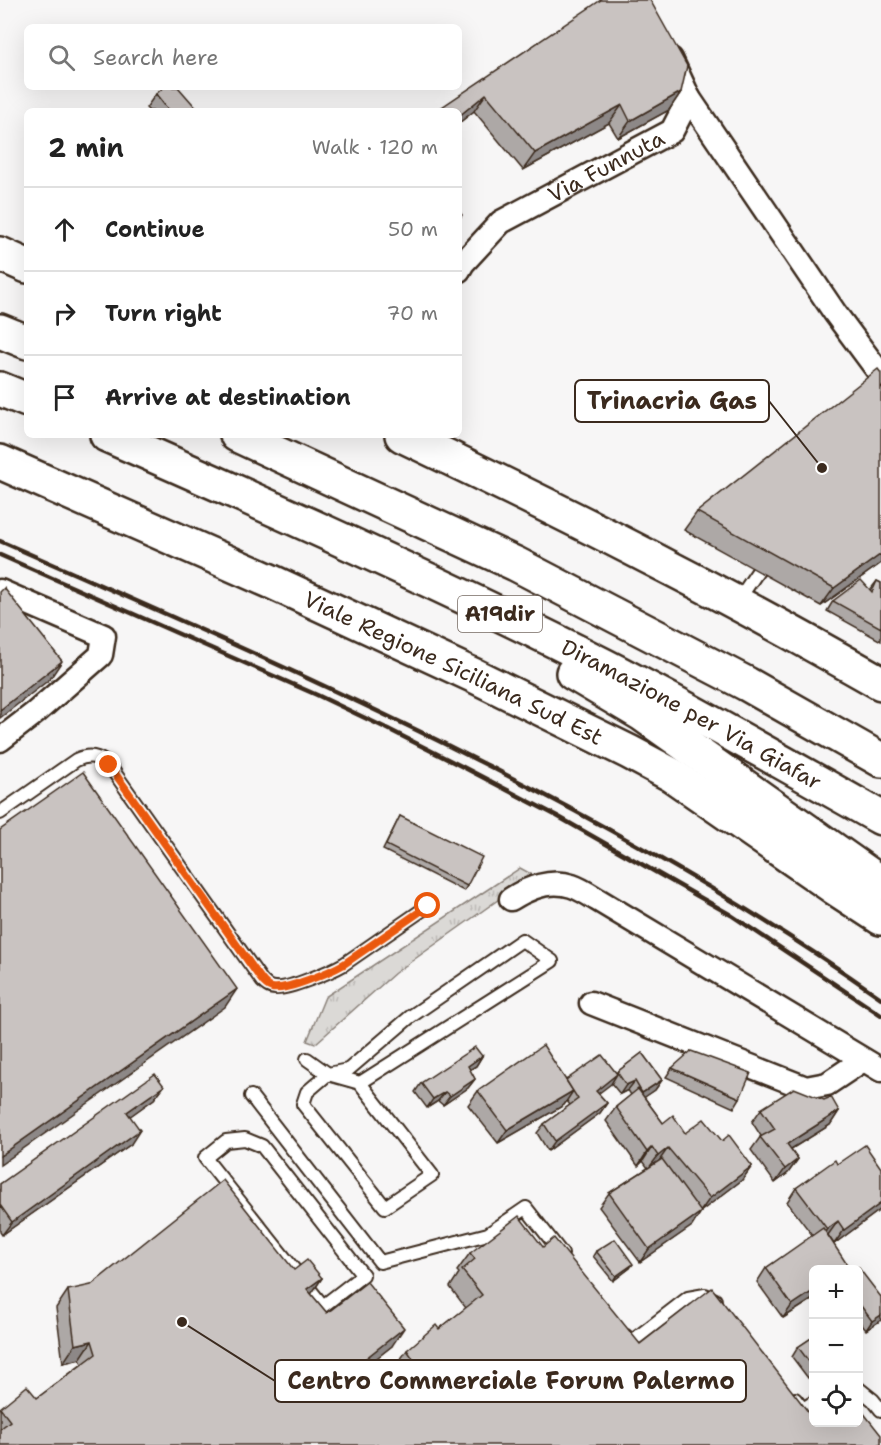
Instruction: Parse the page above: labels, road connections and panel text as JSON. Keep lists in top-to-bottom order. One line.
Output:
{"streets":{"main road":["A19dir","Viale Regione Siciliana Sud Est","Diramazione per Via Giafar"],"street":["Via Funnuta"]},"places":["Trinacria Gas","Centro Commerciale Forum Palermo"],"page":{"search":"Search here","heading":["2 min","Walk · 120 m"],"list":[["Continue","50 m"],["Turn right","70 m"],"Arrive at destination"],"map_buttons":["+","−"]}}
